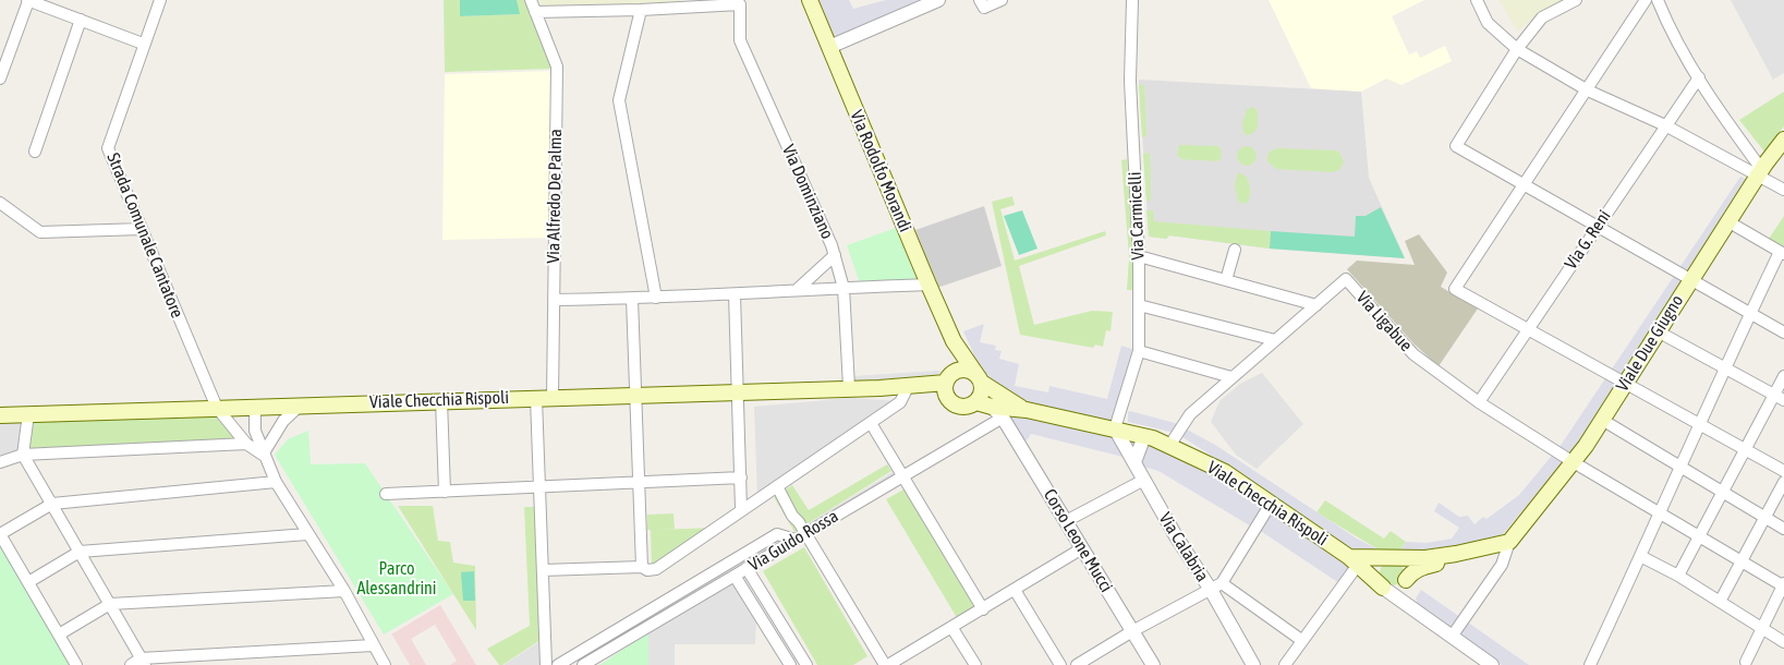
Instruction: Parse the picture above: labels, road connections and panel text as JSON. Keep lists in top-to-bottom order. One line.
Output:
{"streets":{"main road":["Via Rodolfo Morandi","Viale Due Giugno","Viale Checchia Rispoli"],"street":["Via Dominziano","Via Alfredo De Palma","Via Carmicelli","Strada Comunale Cantatore","Via G. Reni","Via Ligabue","Via Guido Rossa","Corso Leone Mucci","Via Calabria"]},"crossings":[["Via Rodolfo Morandi","Viale Checchia Rispoli"],["Via Dominziano","Viale Checchia Rispoli"],["Via Alfredo De Palma","Viale Checchia Rispoli"],["Via Carmicelli","Viale Checchia Rispoli"],["Via Carmicelli","Via Calabria"],["Strada Comunale Cantatore","Viale Checchia Rispoli"],["Via G. Reni","Via Ligabue"],["Via Ligabue","Viale Due Giugno"],["Via Ligabue","Viale Checchia Rispoli"],["Viale Checchia Rispoli","Via Guido Rossa"],["Viale Checchia Rispoli","Corso Leone Mucci"],["Viale Checchia Rispoli","Via Calabria"],["Via Guido Rossa","Corso Leone Mucci"]],"parks":["Parco Alessandrini"]}
